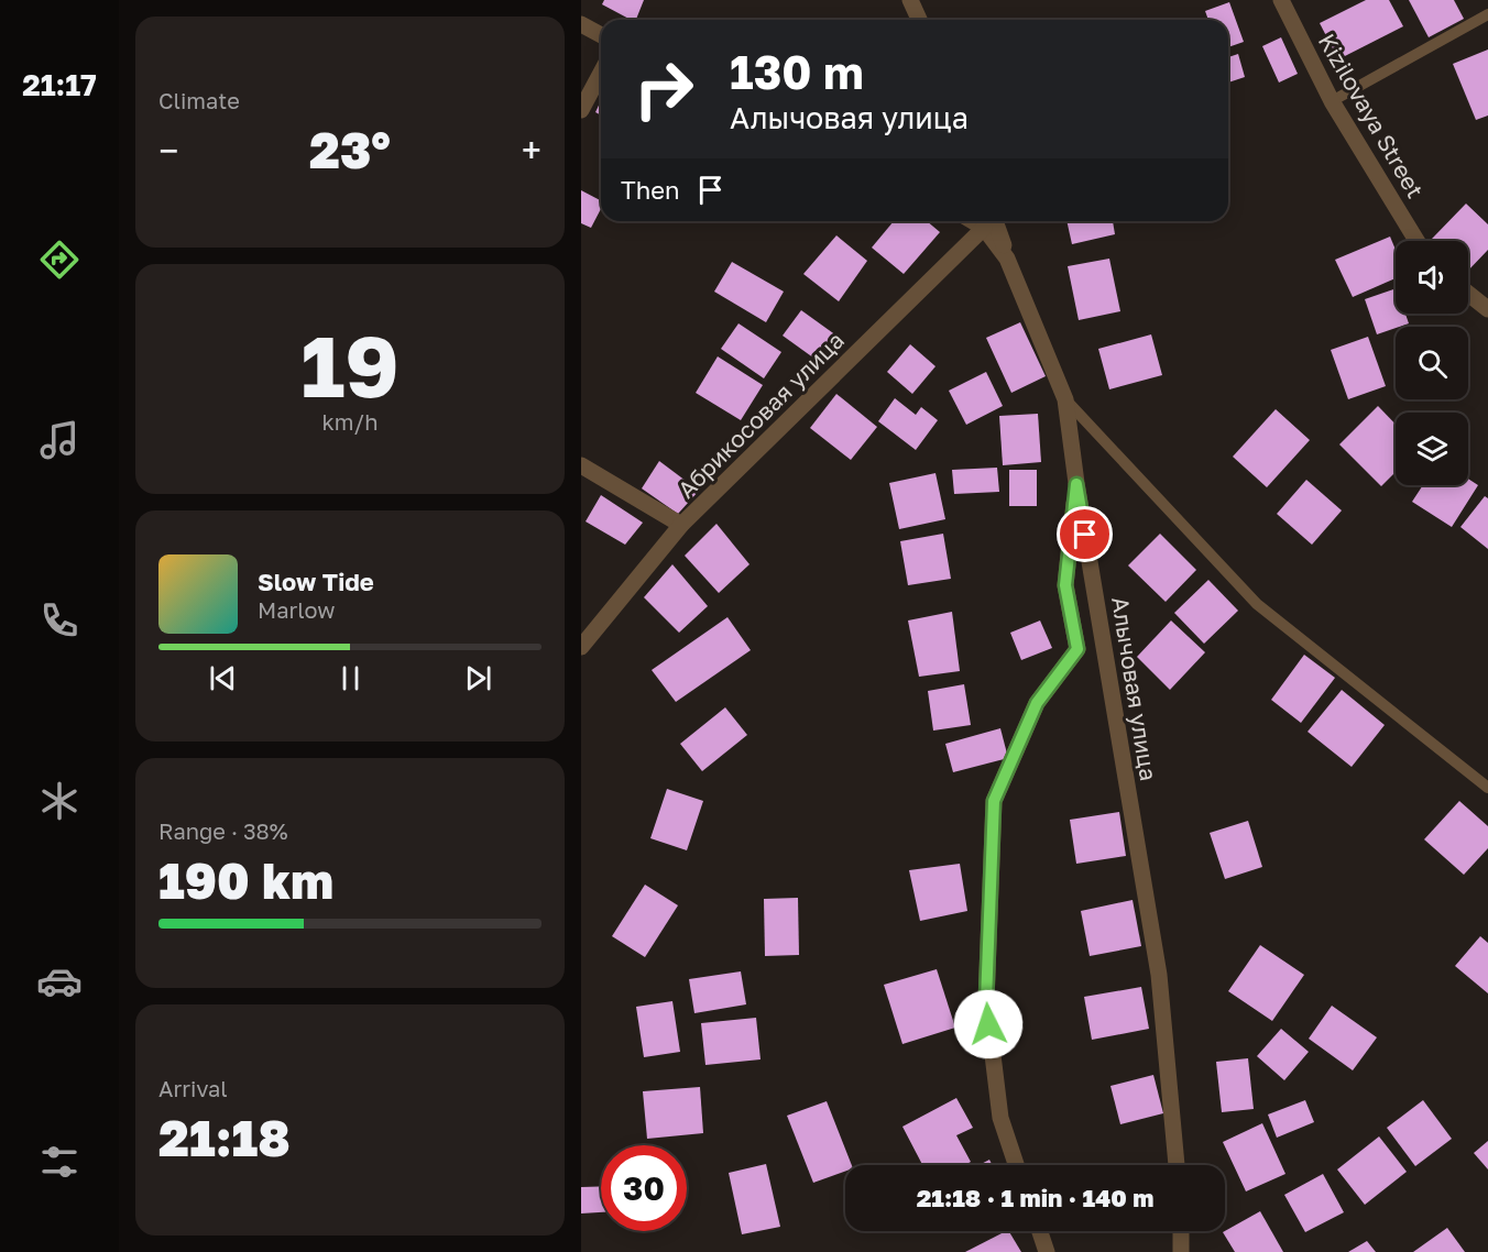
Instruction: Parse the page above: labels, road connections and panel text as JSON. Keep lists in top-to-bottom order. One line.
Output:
{"streets":{"street":["Kizilovaya Street","Абрикосовая улица","Алычовая улица"]},"crossings":[["Абрикосовая улица","Алычовая улица"]],"page":{"tabs":"21:17","tile":["Climate",["19","km/h"],["Range · 38%","190 km"],["Arrival","21:18"]],"turn":["130 m","Алычовая улица"],"heat":["−","23°","+"],"then":"Then","song":["Slow Tide","Marlow"],"limit":"30","trip":"21:18 · 1 min · 140 m"}}
